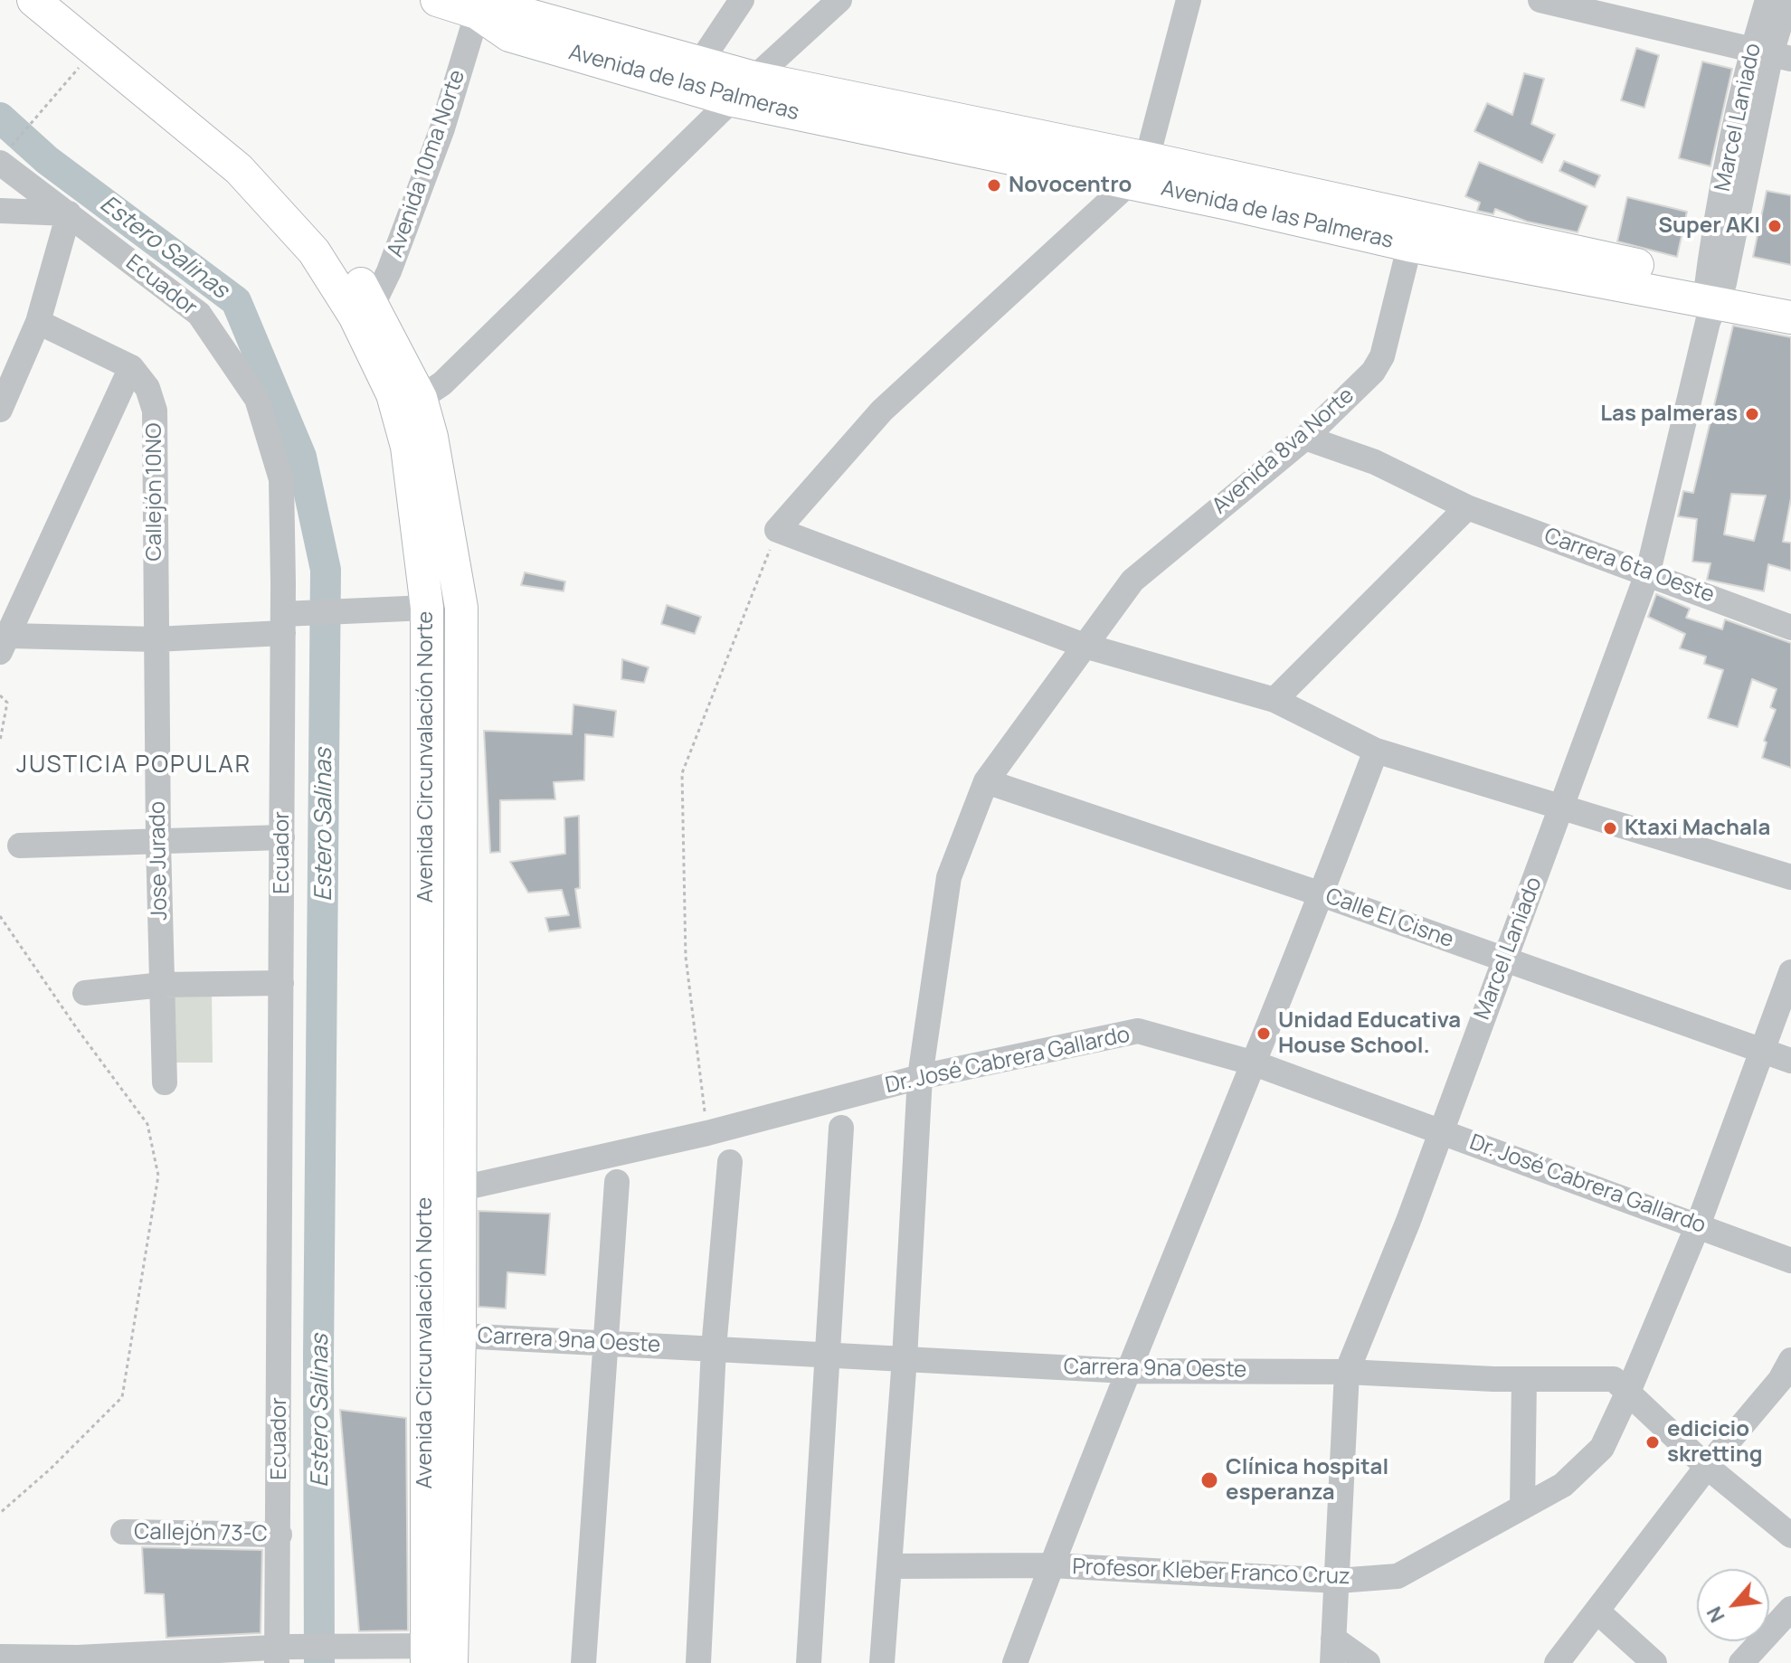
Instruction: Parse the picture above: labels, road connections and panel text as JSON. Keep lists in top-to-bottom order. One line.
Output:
{"streets":{"main road":["Avenida de las Palmeras","Avenida Circunvalación Norte"],"street":["Marcel Laniado","Avenida 10ma Norte","Ecuador","Avenida 8va Norte","Callejón 10NO","Carrera 6ta Oeste","Jose Jurado","Calle El Cisne","Dr. José Cabrera Gallardo","Carrera 9na Oeste","Callejón 73-C","Profesor Kleber Franco Cruz"]},"crossings":[["Avenida de las Palmeras","Marcel Laniado"],["Avenida de las Palmeras","Avenida 10ma Norte"],["Avenida de las Palmeras","Avenida 8va Norte"],["Marcel Laniado","Carrera 6ta Oeste"],["Marcel Laniado","Calle El Cisne"],["Marcel Laniado","Dr. José Cabrera Gallardo"],["Marcel Laniado","Carrera 9na Oeste"],["Marcel Laniado","Profesor Kleber Franco Cruz"],["Avenida 10ma Norte","Avenida Circunvalación Norte"],["Ecuador","Callejón 73-C"],["Avenida 8va Norte","Carrera 6ta Oeste"],["Avenida 8va Norte","Calle El Cisne"],["Avenida 8va Norte","Dr. José Cabrera Gallardo"],["Avenida 8va Norte","Carrera 9na Oeste"],["Avenida 8va Norte","Profesor Kleber Franco Cruz"],["Callejón 10NO","Jose Jurado"],["Avenida Circunvalación Norte","Dr. José Cabrera Gallardo"],["Avenida Circunvalación Norte","Carrera 9na Oeste"],["Calle El Cisne","Profesor Kleber Franco Cruz"],["Dr. José Cabrera Gallardo","Profesor Kleber Franco Cruz"],["Carrera 9na Oeste","Profesor Kleber Franco Cruz"]],"districts":["JUSTICIA POPULAR"],"water":["Estero Salinas"],"places":["Novocentro","Super AKI","Las palmeras","Ktaxi Machala","Unidad Educativa House School.","edicicio skretting","Clínica hospital esperanza"],"north":"bottom left"}
